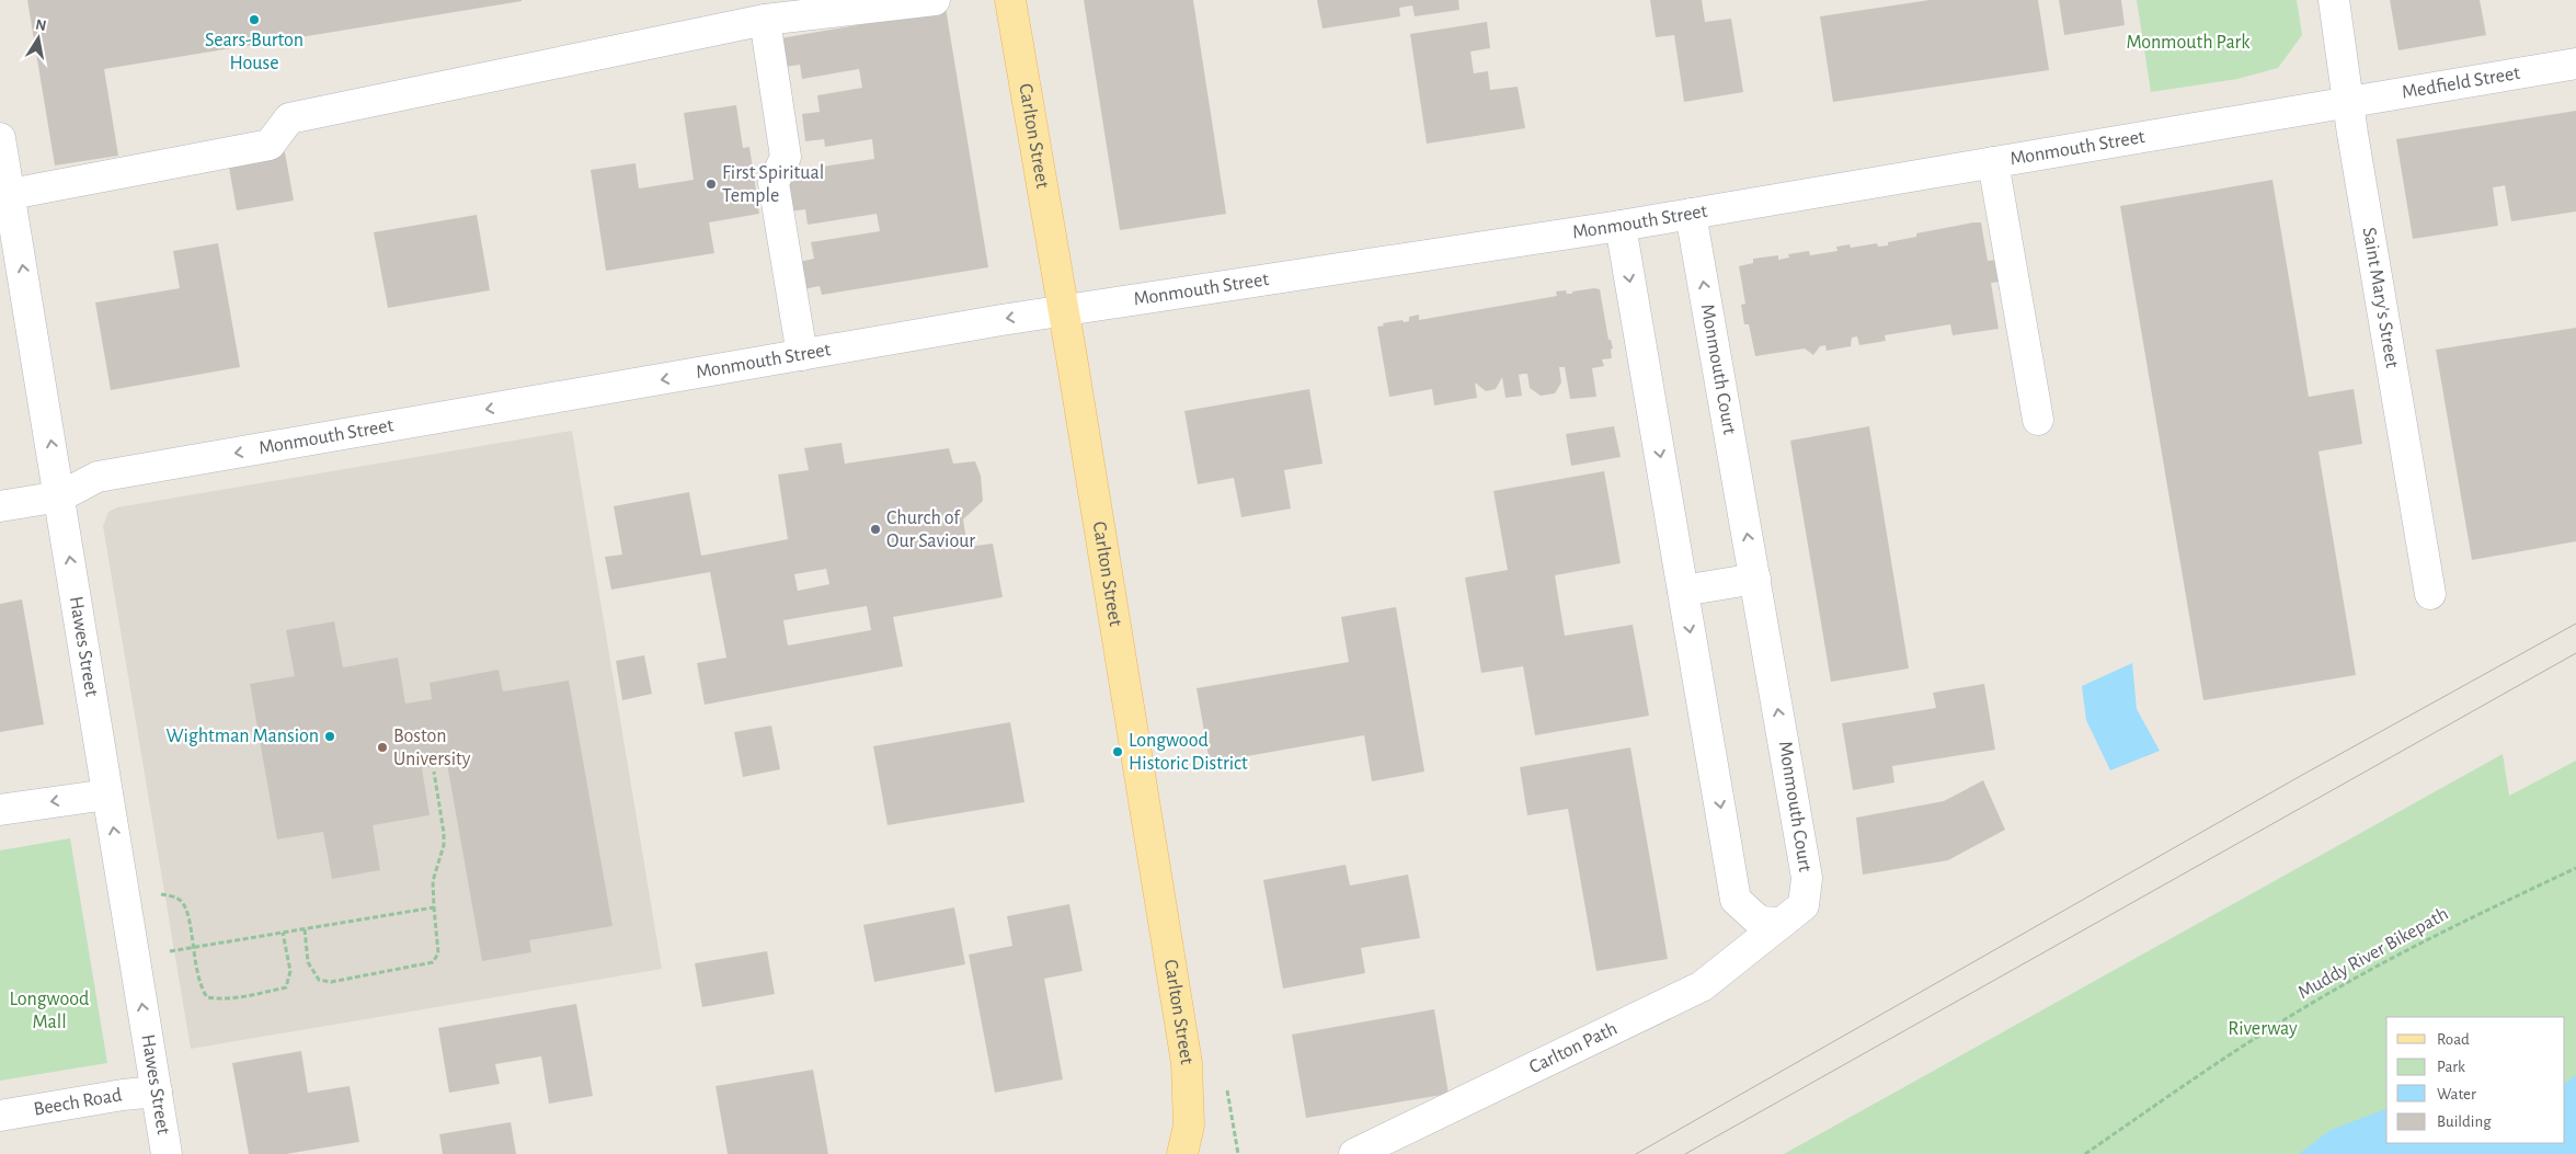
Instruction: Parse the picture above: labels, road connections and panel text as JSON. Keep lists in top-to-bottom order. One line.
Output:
{"streets":{"main road":["Carlton Street"],"street":["Medfield Street","Monmouth Street","Saint Mary's Street","Monmouth Court","Hawes Street","Carlton Path","Beech Road"],"path":["Muddy River Bikepath"]},"crossings":[["Medfield Street","Monmouth Street"],["Medfield Street","Saint Mary's Street"],["Carlton Street","Monmouth Street"],["Monmouth Street","Saint Mary's Street"],["Monmouth Street","Monmouth Court"],["Monmouth Street","Hawes Street"],["Monmouth Court","Carlton Path"],["Hawes Street","Beech Road"]],"one_way":["Monmouth Street","Hawes Street"],"parks":["Monmouth Park","Longwood Mall","Riverway"],"places":["Sears-Burton House","First Spiritual Temple","Church of Our Saviour","Wightman Mansion","Boston University","Longwood Historic District"],"legend":["Road","Park","Water","Building"],"north":"top"}
